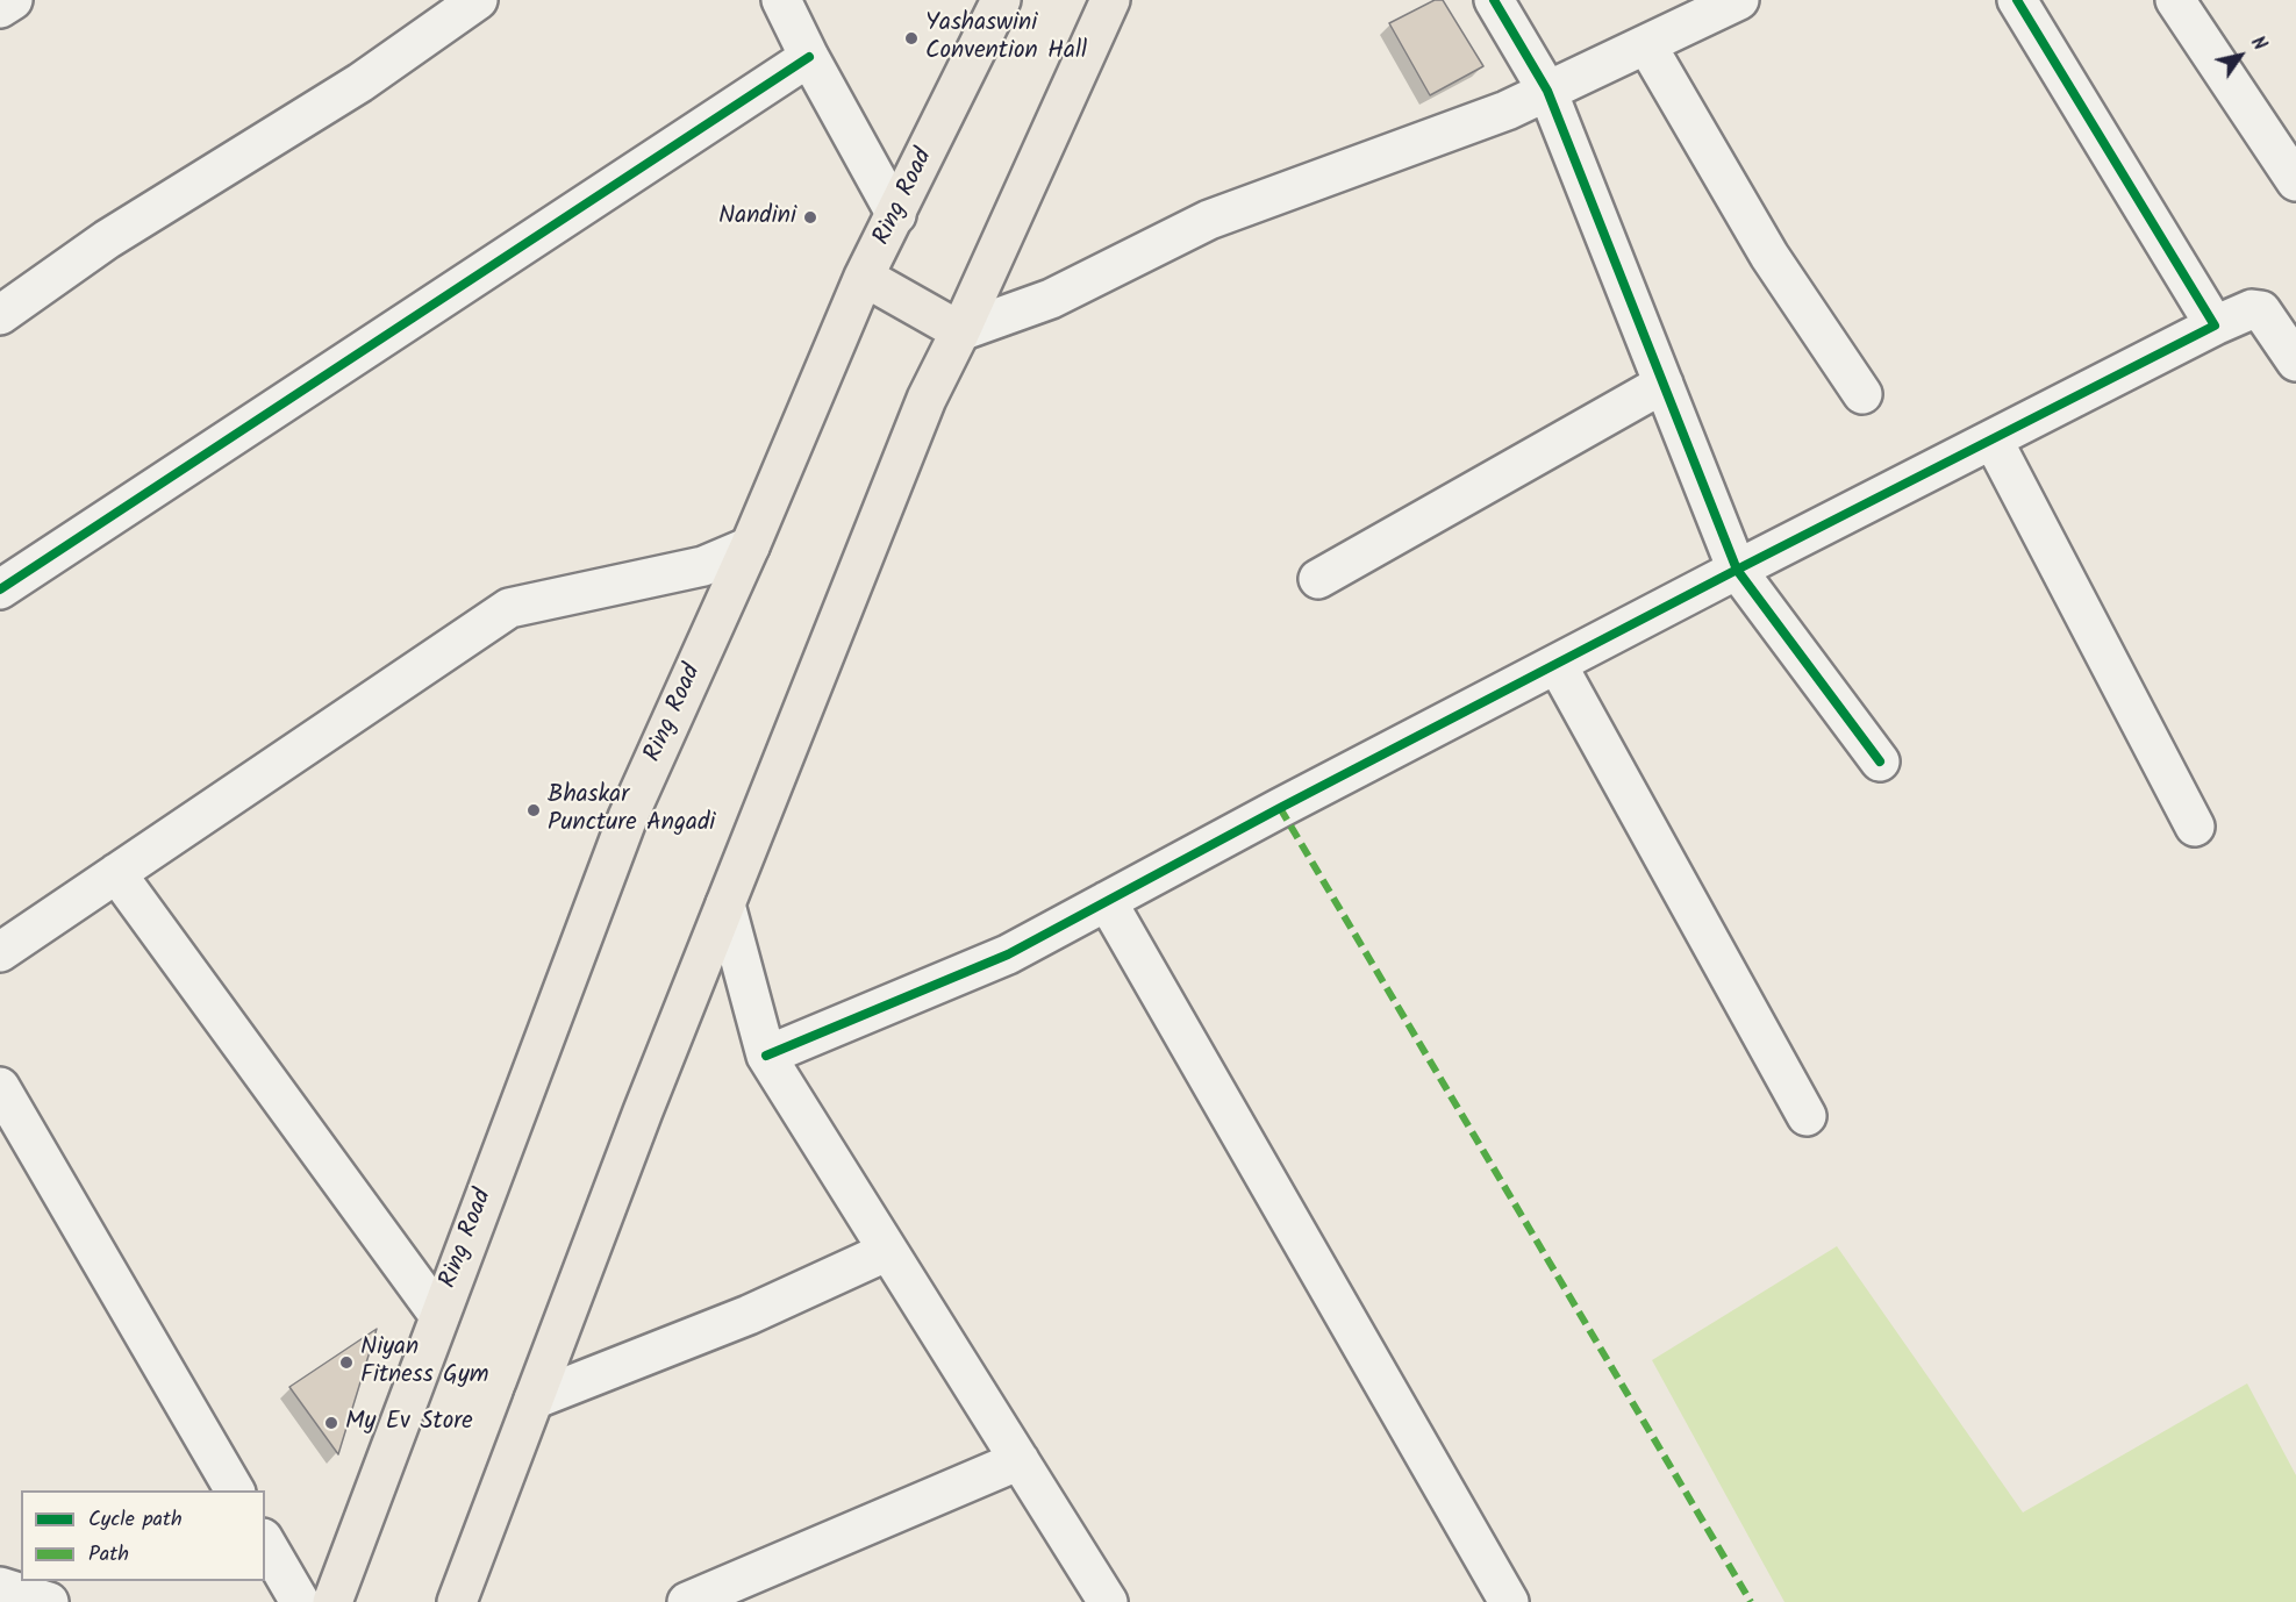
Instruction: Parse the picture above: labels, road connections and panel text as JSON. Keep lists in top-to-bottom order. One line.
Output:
{"streets":{"main road":["Ring Road"]},"places":["Yashaswini Convention Hall","Nandini","Bhaskar Puncture Angadi","Niyan Fitness Gym","My Ev Store"],"legend":["Cycle path","Path"],"north":"top right"}
